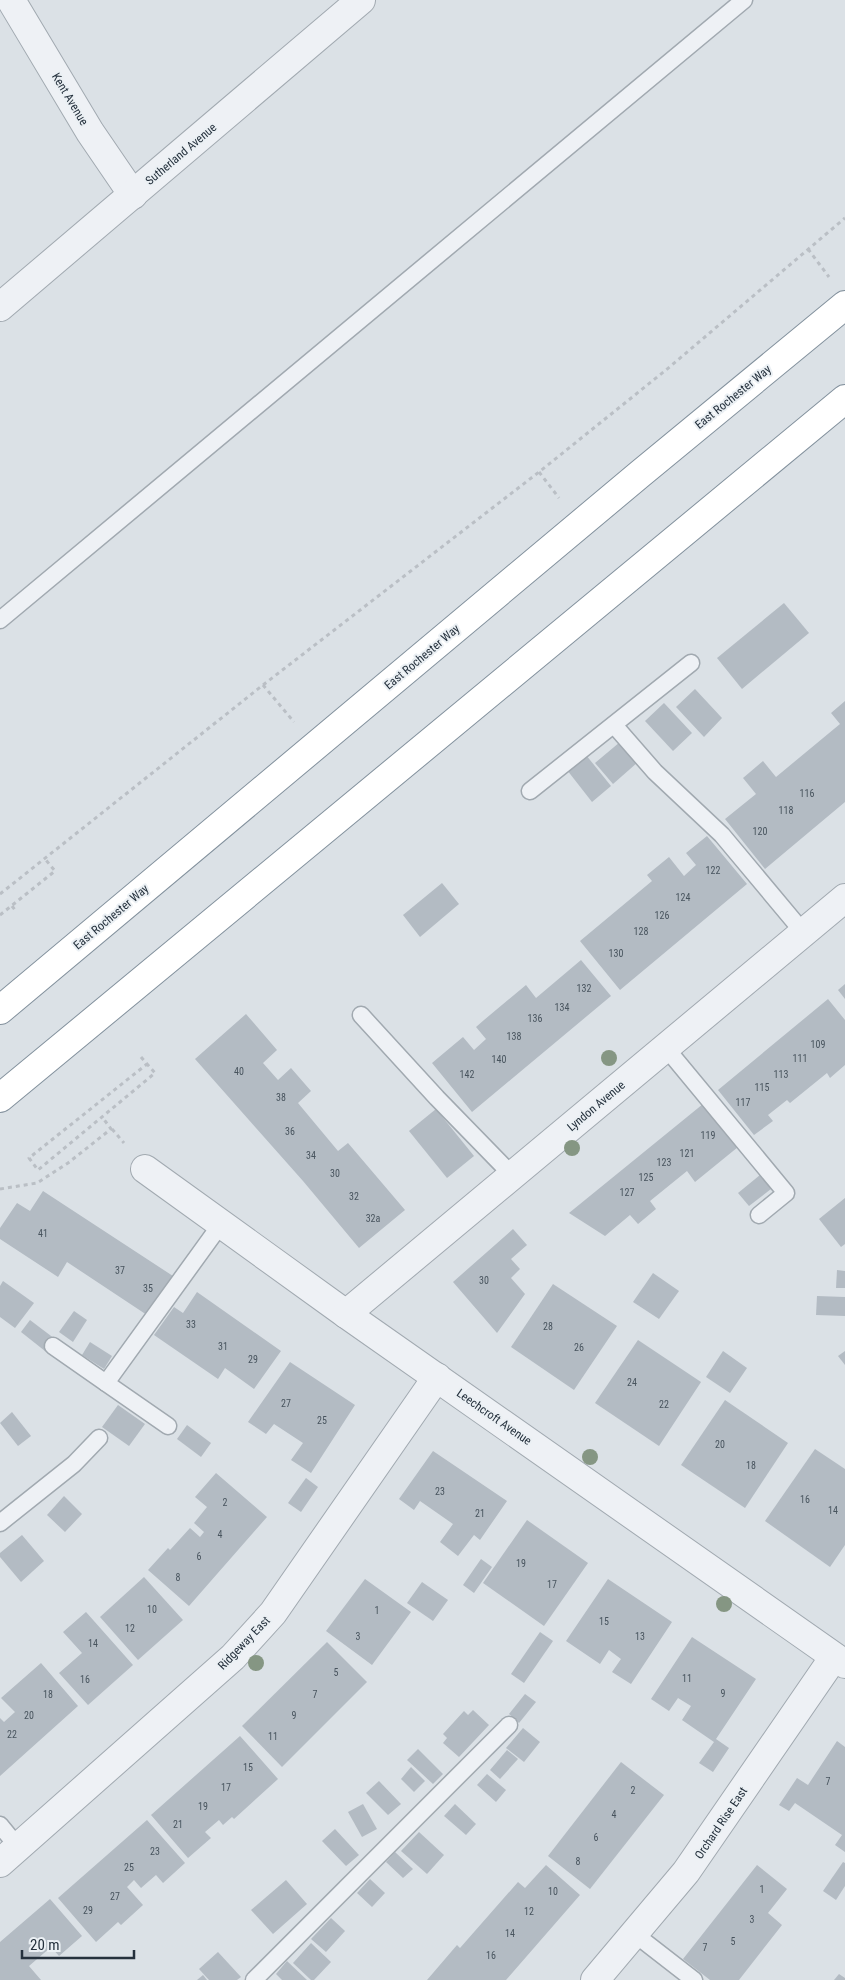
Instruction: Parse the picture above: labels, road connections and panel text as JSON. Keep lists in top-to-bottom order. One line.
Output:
{"streets":{"highway":["East Rochester Way"],"street":["Kent Avenue","Sutherland Avenue","Lyndon Avenue","Leechcroft Avenue","Ridgeway East","Orchard Rise East"]},"crossings":[["Kent Avenue","Sutherland Avenue"],["Lyndon Avenue","Leechcroft Avenue"],["Leechcroft Avenue","Ridgeway East"],["Leechcroft Avenue","Orchard Rise East"]],"house_numbers":["116","118","120","122","124","126","128","130","132","134","136","138","109","111","140","40","142","113","115","38","117","36","119","121","34","123","30","125","127","32","32a","41","37","30","35","33","28","31","26","29","24","27","22","25","20","18","23","16","2","14","21","4","6","19","8","17","10","1","15","12","3","13","14","5","11","16","9","18","7","20","9","22","11","15","7","17","2","19","4","21","6","23","8","25","1","10","27","29","12","3","14","5","7","16"],"scale_bar":"20 m"}
